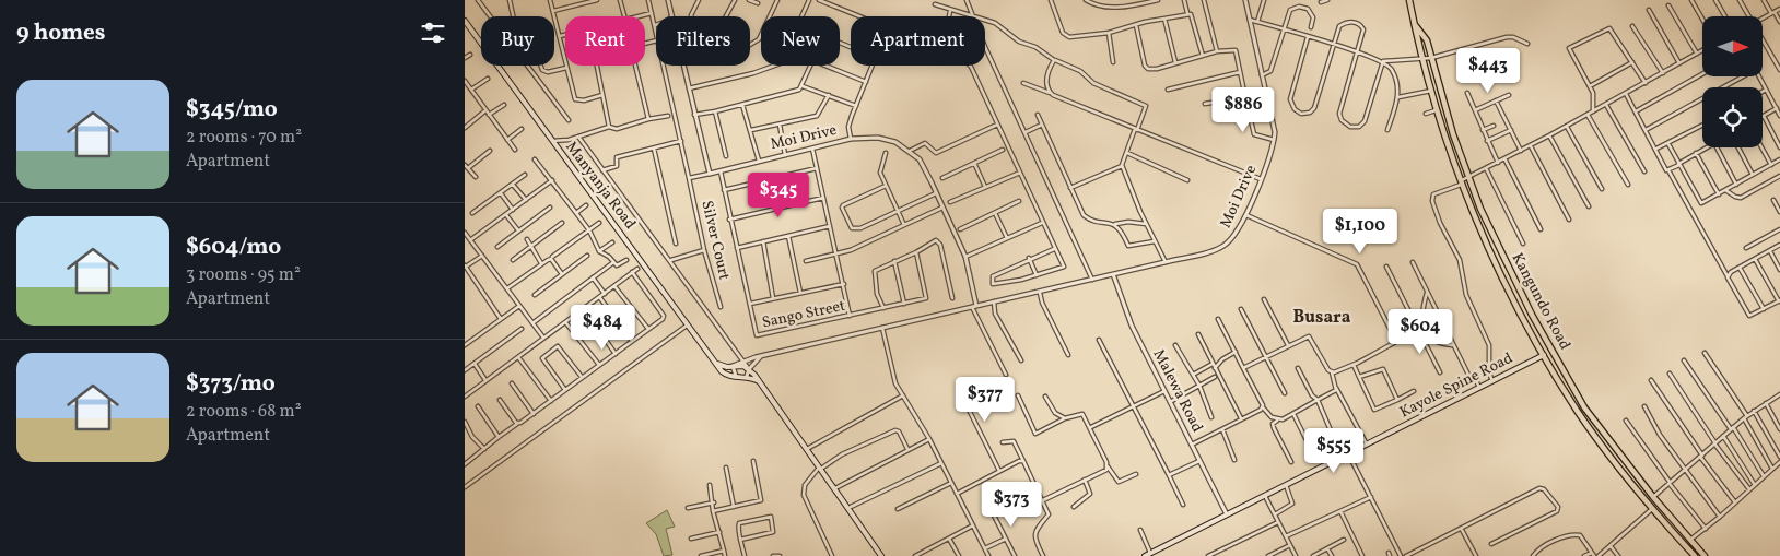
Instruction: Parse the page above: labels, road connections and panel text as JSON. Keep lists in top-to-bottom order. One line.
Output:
{"streets":{"highway":["Kangundo Road"],"main road":["Manyanja Road","Kayole Spine Road"],"street":["Moi Drive","Silver Court","Sango Street","Malewa Road"]},"crossings":[["Moi Drive","Sango Street"],["Moi Drive","Malewa Road"],["Kangundo Road","Kayole Spine Road"],["Kayole Spine Road","Malewa Road"]],"districts":["Busara"],"north":"right","page":{"heading":"9 homes","chip":["Buy","Rent","Filters","New","Apartment"],"price":["$443","$886","$345","$1,100","$484","$604","$377","$555","$373"],"list":[{"name":"$345/mo","note":"2 rooms · 70 m² · Apartment"},{"name":"$604/mo","note":"3 rooms · 95 m² · Apartment"},{"name":"$373/mo","note":"2 rooms · 68 m² · Apartment"}]}}
